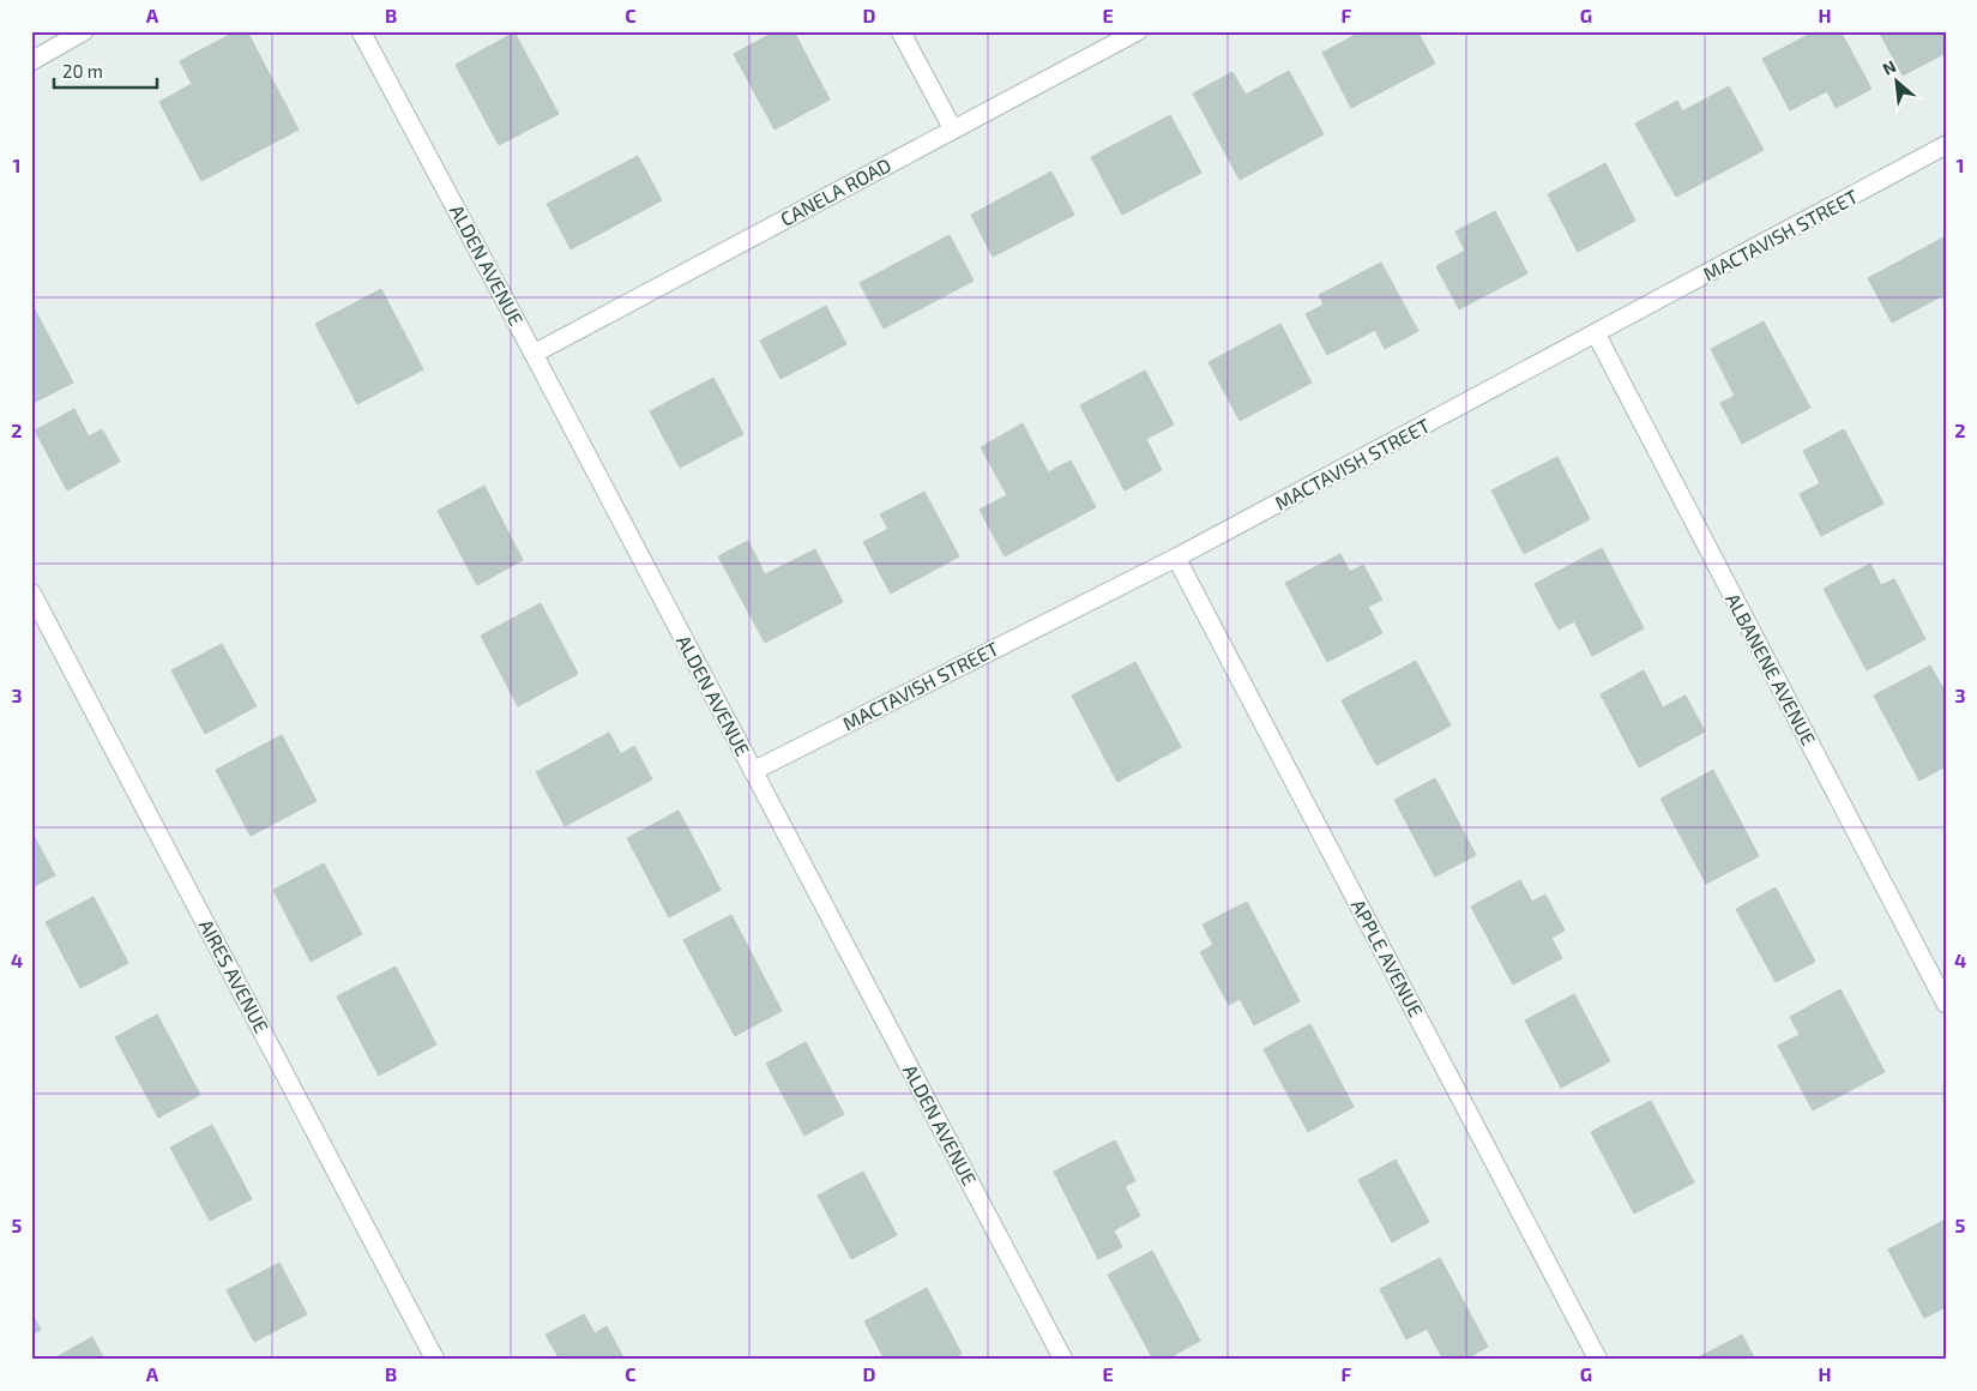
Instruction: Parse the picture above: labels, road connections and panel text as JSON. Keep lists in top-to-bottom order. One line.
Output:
{"streets":{"street":["CANELA ROAD","MACTAVISH STREET","ALDEN AVENUE","ALBANENE AVENUE","APPLE AVENUE","AIRES AVENUE"]},"crossings":[["CANELA ROAD","ALDEN AVENUE"],["MACTAVISH STREET","ALDEN AVENUE"],["MACTAVISH STREET","ALBANENE AVENUE"],["MACTAVISH STREET","APPLE AVENUE"]],"scale_bar":"20 m","north":"top left","grid":{"columns":["A","B","C","D","E","F","G","H"],"rows":["1","2","3","4","5"]}}
